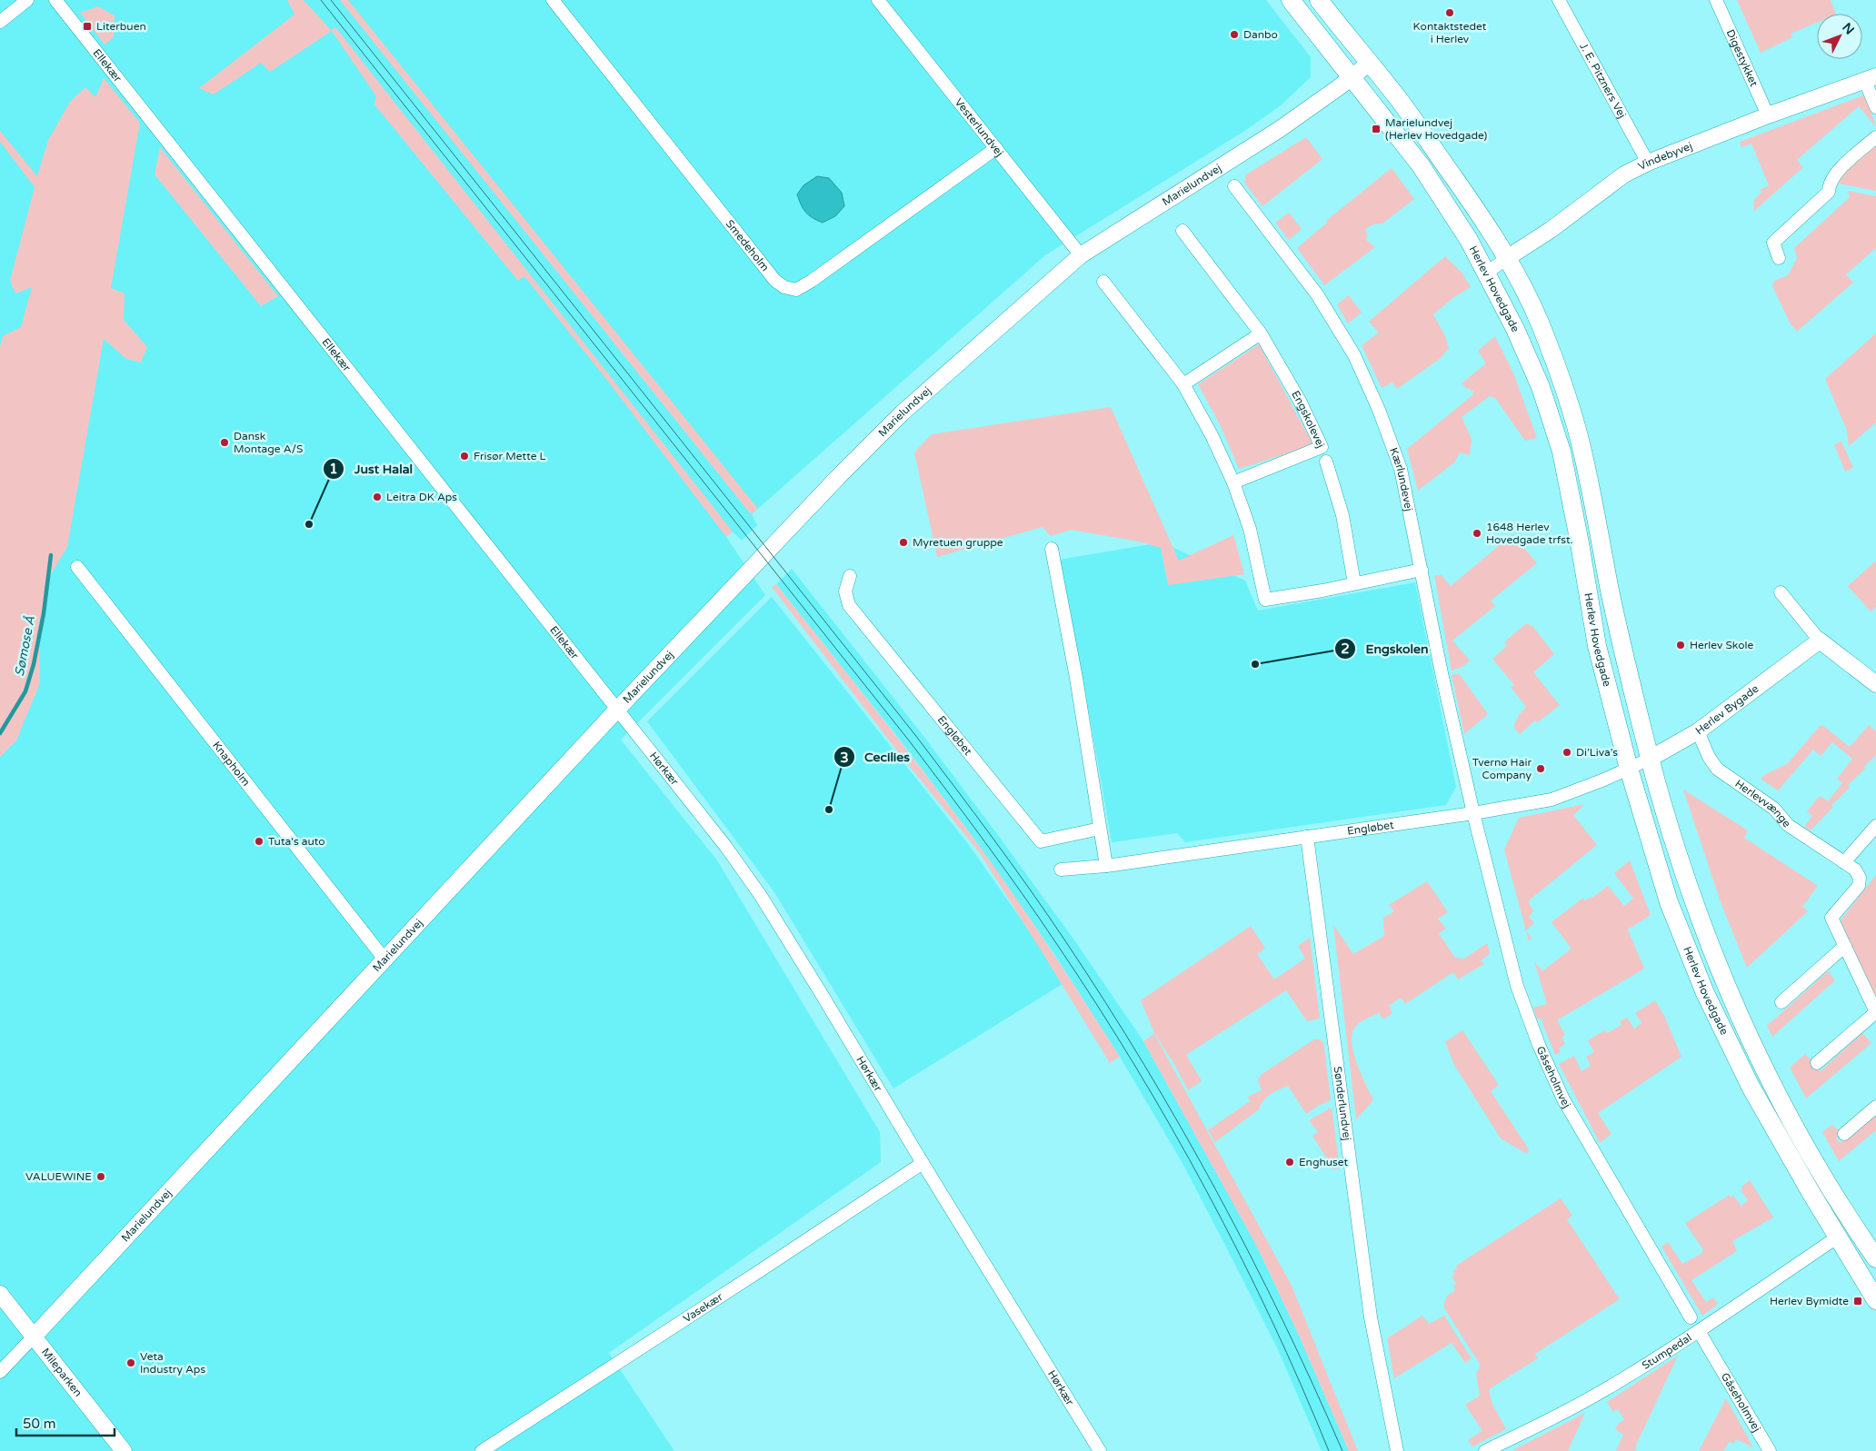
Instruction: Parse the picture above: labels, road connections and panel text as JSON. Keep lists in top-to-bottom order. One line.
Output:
{"streets":{"main road":["Herlev Hovedgade"],"street":["Digestykket","Ellekær","J. E. Pitzners Vej","Vesterlundvej","Vindebyvej","Marielundvej","Smedeholm","Engskolevej","Kærlundevej","Herlev Bygade","Engløbet","Knapholm","Hørkær","Herlevvænge","Gåseholmvej","Sønderlundvej","Vasekær","Stumpedal","Mileparken"]},"crossings":[["Digestykket","Vindebyvej"],["Ellekær","Marielundvej"],["Ellekær","Hørkær"],["J. E. Pitzners Vej","Vindebyvej"],["Vesterlundvej","Marielundvej"],["Vesterlundvej","Smedeholm"],["Vindebyvej","Herlev Hovedgade"],["Marielundvej","Herlev Hovedgade"],["Marielundvej","Knapholm"],["Marielundvej","Hørkær"],["Marielundvej","Mileparken"],["Herlev Hovedgade","Herlev Bygade"],["Herlev Hovedgade","Engløbet"],["Herlev Hovedgade","Stumpedal"],["Kærlundevej","Engløbet"],["Kærlundevej","Gåseholmvej"],["Herlev Bygade","Engløbet"],["Herlev Bygade","Herlevvænge"],["Engløbet","Gåseholmvej"],["Engløbet","Sønderlundvej"],["Hørkær","Vasekær"],["Gåseholmvej","Stumpedal"]],"water":["Sømose Å"],"places":{"other":["Kontaktstedet i Herlev","Danbo","Dansk Montage A/S","Frisør Mette L","Leitra DK Aps","Just Halal","1648 Herlev Hovedgade trfst.","Myretuen gruppe","Herlev Skole","Engskolen","Di’Liva’s","Tvernø Hair Company","Cecilies","Tuta's auto","Enghuset","VALUEWINE","Veta Industry Aps"],"transit":["Literbuen","Marielundvej (Herlev Hovedgade)","Herlev Bymidte"]},"scale_bar":"50 m","north":"top right"}
